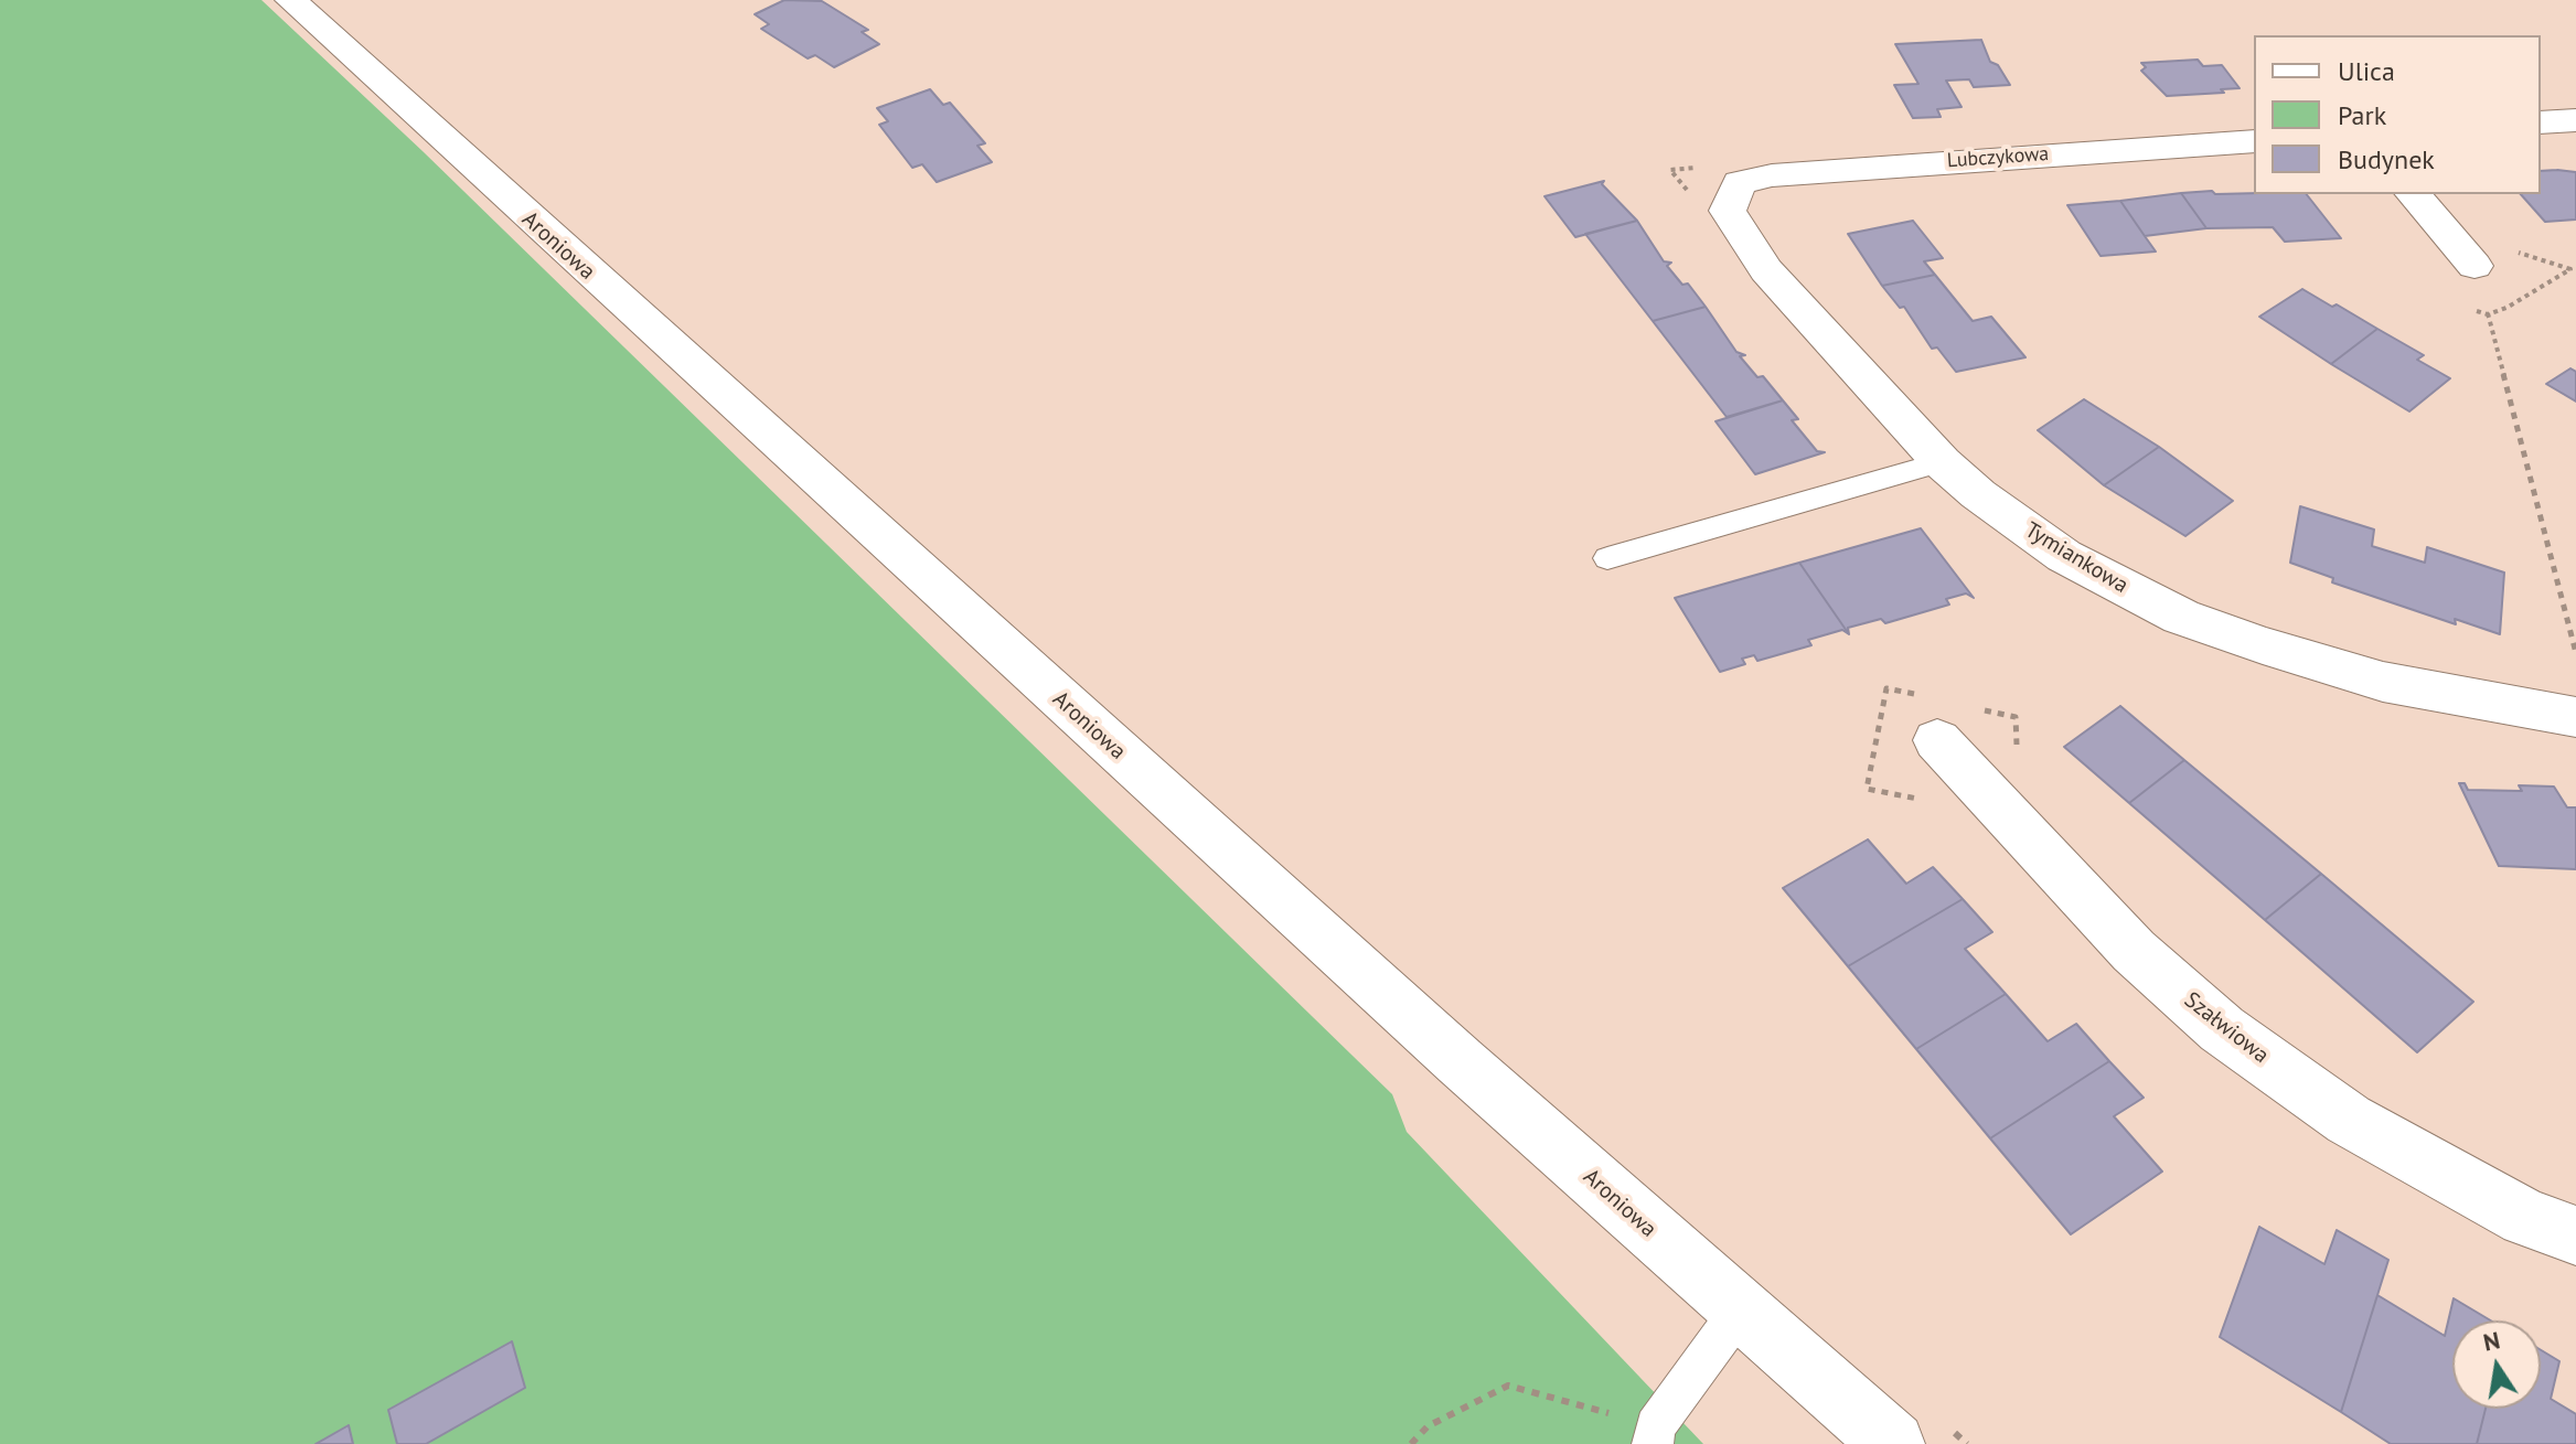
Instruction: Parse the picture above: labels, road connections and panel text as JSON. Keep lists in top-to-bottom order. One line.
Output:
{"streets":{"street":["Lubczykowa","Aroniowa","Tymiankowa","Szałwiowa"]},"crossings":[["Lubczykowa","Tymiankowa"]],"legend":["Ulica","Park","Budynek"],"north":"top"}
